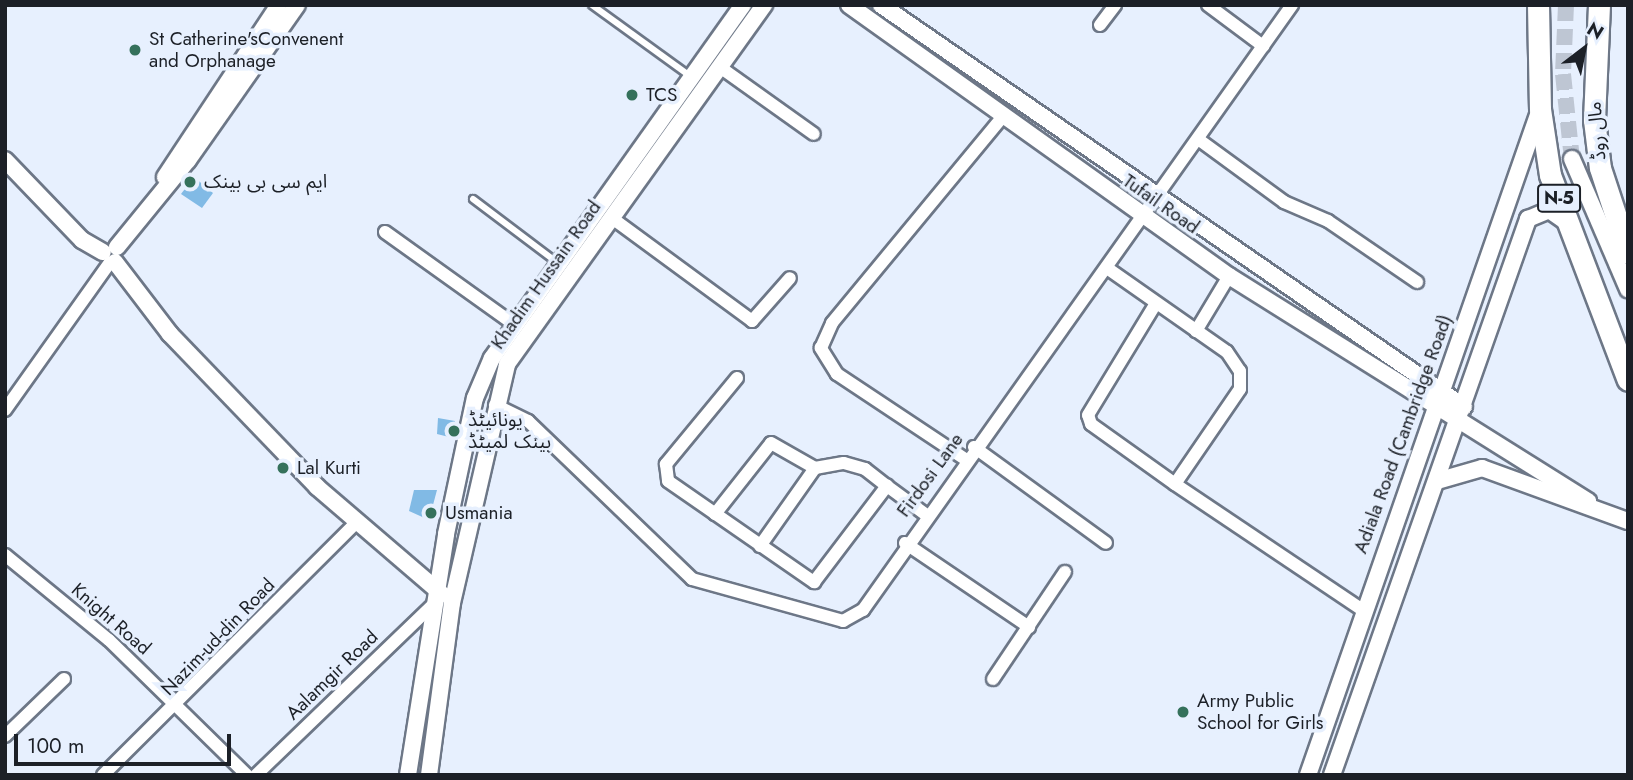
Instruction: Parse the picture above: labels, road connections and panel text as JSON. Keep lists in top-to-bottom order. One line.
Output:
{"streets":{"highway":["مال روڈ","N-5"],"main road":["Tufail Road","Khadim Hussain Road","Adiala Road (Cambridge Road)"],"street":["Firdosi Lane","Knight Road","Nazim-ud-din Road","Aalamgir Road"]},"crossings":[["N-5","Adiala Road (Cambridge Road)"],["Tufail Road","Adiala Road (Cambridge Road)"],["Tufail Road","Firdosi Lane"],["Khadim Hussain Road","Firdosi Lane"],["Khadim Hussain Road","Aalamgir Road"],["Knight Road","Nazim-ud-din Road"]],"places":["St Catherine'sConvenent and Orphanage","TCS","ایم سی بی بینک","یونائیٹڈ بینک لمیٹڈ","Lal Kurti","Usmania","Army Public School for Girls"],"scale_bar":"100 m","north":"top right"}
